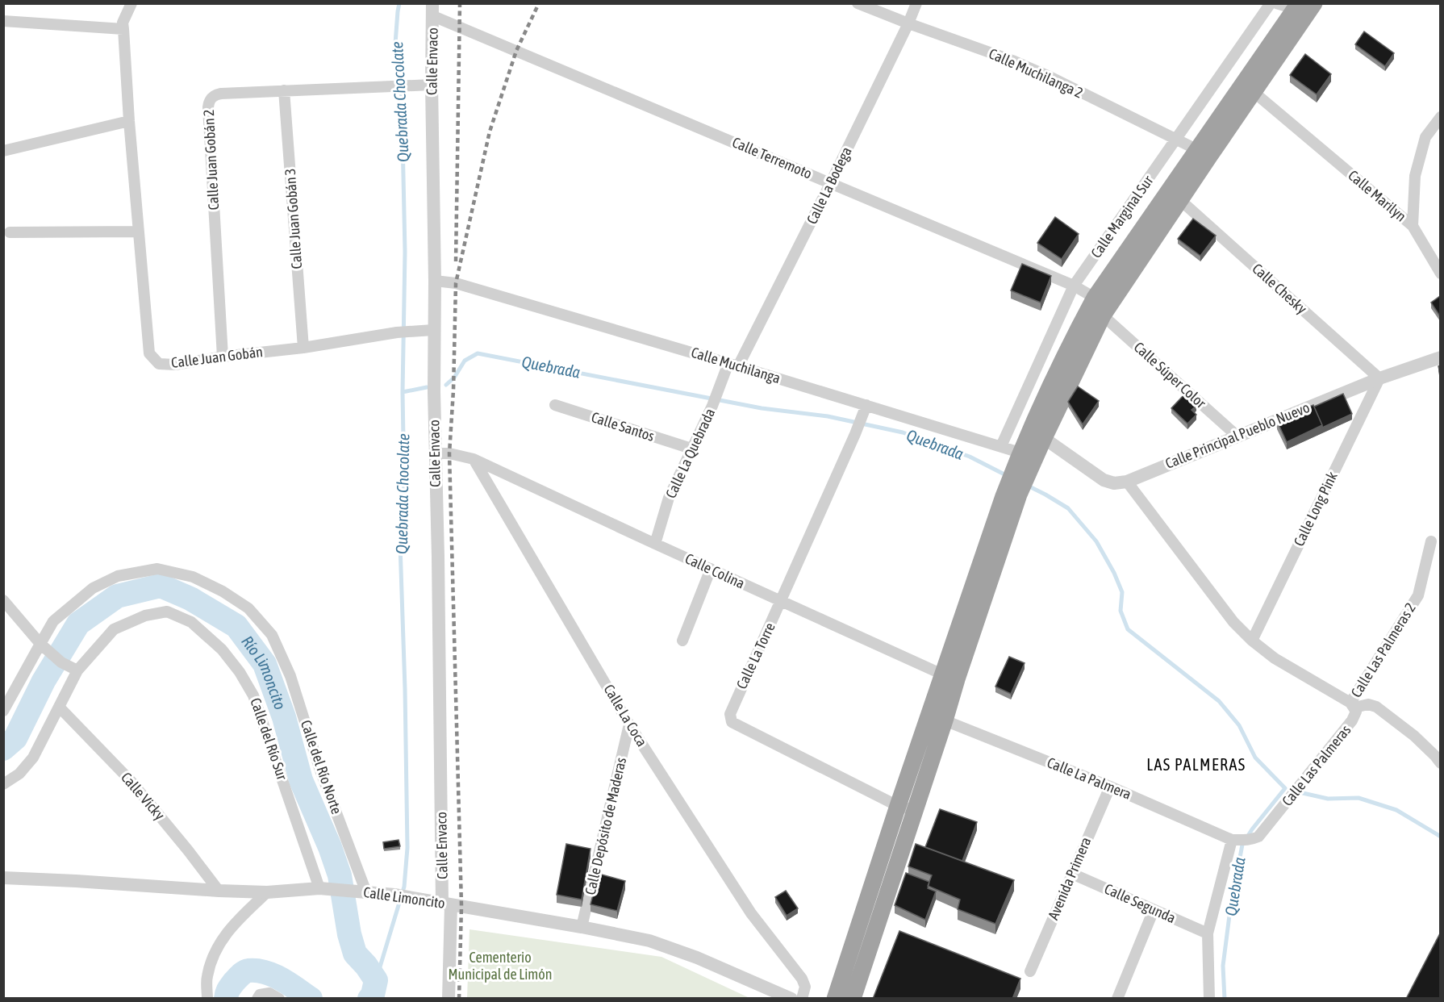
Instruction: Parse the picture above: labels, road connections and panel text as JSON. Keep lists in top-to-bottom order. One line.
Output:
{"streets":{"street":["Calle Envaco","Calle Muchilanga 2","Calle Terremoto","Calle Juan Gobán 2","Calle La Bodega","Calle Marilyn","Calle Marginal Sur","Calle Juan Gobán 3","Calle Chesky","Calle Juan Gobán","Calle Muchilanga","Calle Súper Color","Calle Santos","Calle Principal Pueblo Nuevo","Calle La Quebrada","Calle Long Pink","Calle Colina","Calle Las Palmeras 2","Calle La Torre","Calle La Coca","Calle del Río Sur","Calle Las Palmeras","Calle del Río Norte","Calle La Palmera","Calle Vicky","Calle Depósito de Maderas","Avenida Primera","Calle Limoncito","Calle Segunda"]},"crossings":[["Calle Envaco","Calle Terremoto"],["Calle Envaco","Calle Juan Gobán 2"],["Calle Envaco","Calle Juan Gobán"],["Calle Envaco","Calle Muchilanga"],["Calle Envaco","Calle Limoncito"],["Calle Muchilanga 2","Calle La Bodega"],["Calle Muchilanga 2","Calle Marginal Sur"],["Calle Terremoto","Calle La Bodega"],["Calle Terremoto","Calle Marginal Sur"],["Calle Terremoto","Calle Súper Color"],["Calle Juan Gobán 2","Calle Juan Gobán 3"],["Calle Juan Gobán 2","Calle Juan Gobán"],["Calle La Bodega","Calle Muchilanga"],["Calle La Bodega","Calle La Quebrada"],["Calle Marginal Sur","Calle Muchilanga"],["Calle Juan Gobán 3","Calle Juan Gobán"],["Calle Chesky","Calle Principal Pueblo Nuevo"],["Calle Chesky","Calle Long Pink"],["Calle Muchilanga","Calle La Quebrada"],["Calle Muchilanga","Calle La Torre"],["Calle Súper Color","Calle Principal Pueblo Nuevo"],["Calle Santos","Calle La Quebrada"],["Calle Principal Pueblo Nuevo","Calle Long Pink"],["Calle Principal Pueblo Nuevo","Calle Las Palmeras"],["Calle La Quebrada","Calle Colina"],["Calle Long Pink","Calle Las Palmeras"],["Calle Colina","Calle La Torre"],["Calle Colina","Calle La Coca"],["Calle Las Palmeras 2","Calle Las Palmeras"],["Calle La Coca","Calle Depósito de Maderas"],["Calle del Río Sur","Calle Vicky"],["Calle del Río Sur","Calle Limoncito"],["Calle Las Palmeras","Calle La Palmera"],["Calle del Río Norte","Calle Limoncito"],["Calle La Palmera","Avenida Primera"],["Calle Vicky","Calle Limoncito"],["Calle Depósito de Maderas","Calle Limoncito"],["Avenida Primera","Calle Segunda"]],"districts":["LAS PALMERAS"],"water":["Quebrada Chocolate","Quebrada","Río Limoncito"],"parks":["Cementerio Municipal de Limón"]}
